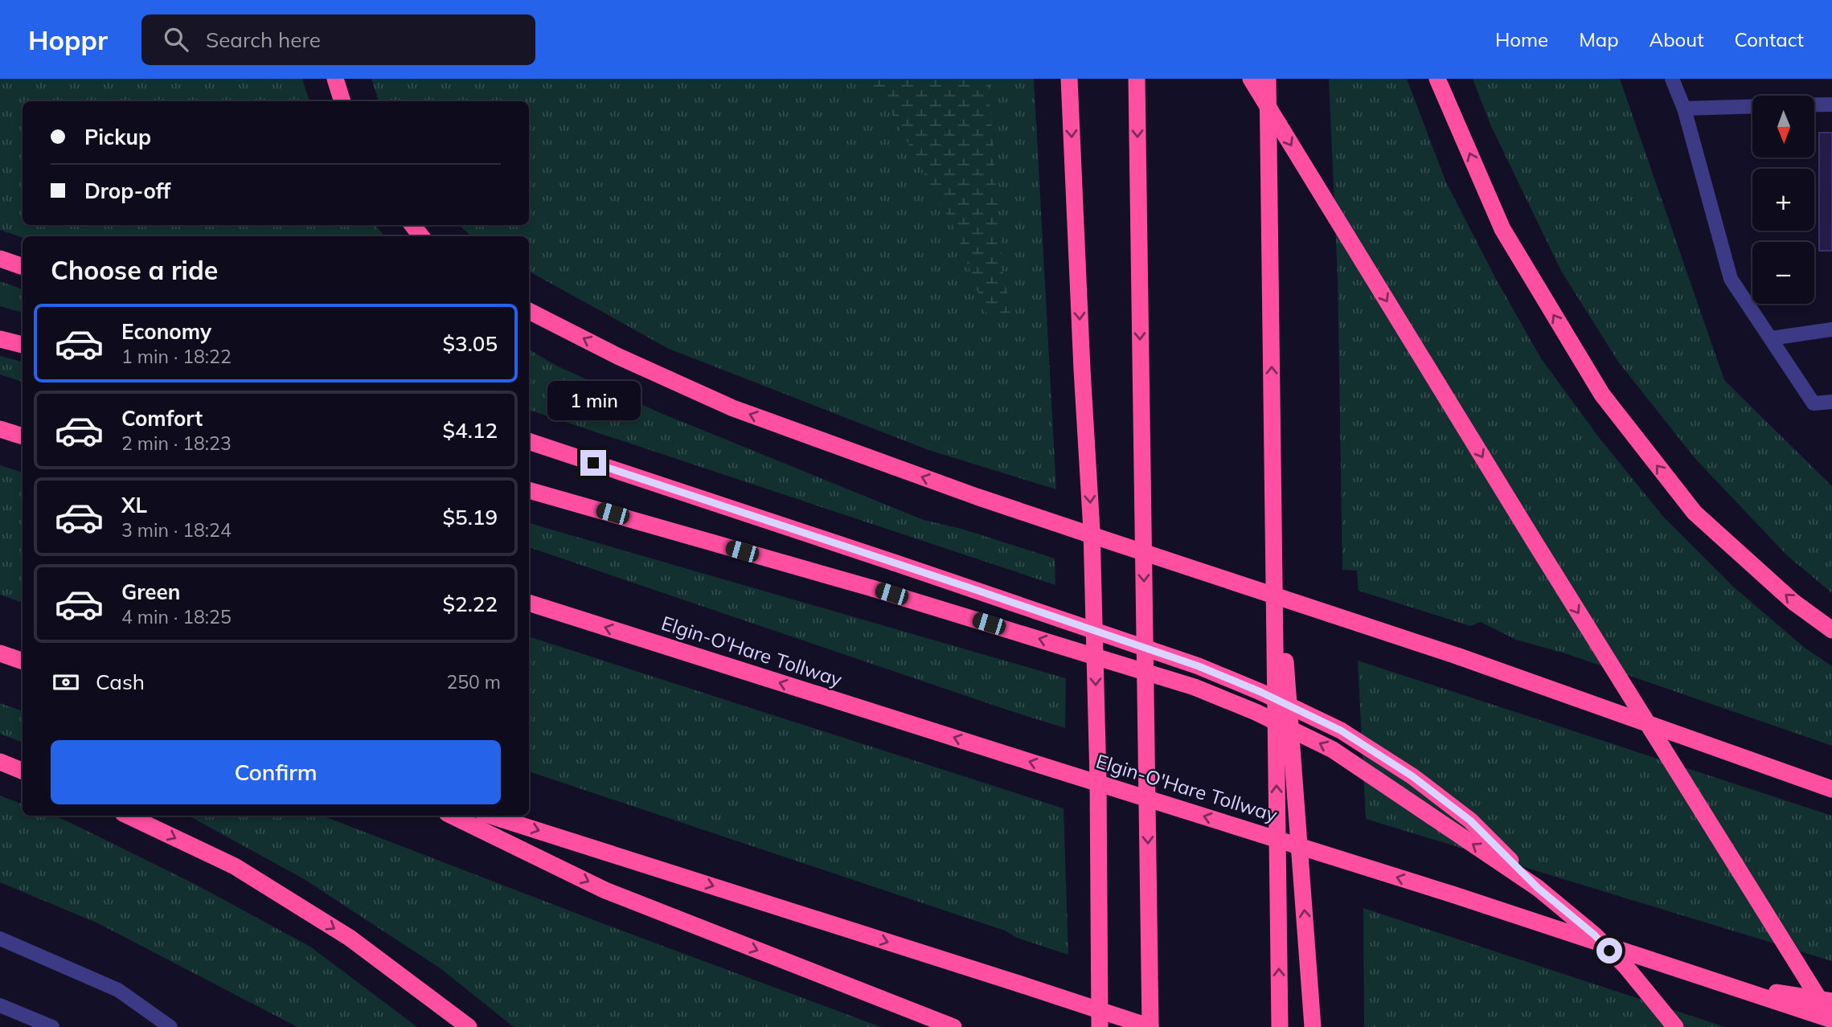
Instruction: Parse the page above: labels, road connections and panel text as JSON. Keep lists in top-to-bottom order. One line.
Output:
{"streets":{"highway":["Elgin-O'Hare Tollway"]},"north":"bottom","page":{"header":"Hoppr","search":"Search here","nav":["Home","Map","About","Contact"],"map_buttons":["+","−"],"banner":["Pickup","Drop-off"],"heading":"Choose a ride","list":[{"name":"Economy","note":"1 min · 18:22","value":"$3.05"},{"name":"Comfort","note":"2 min · 18:23","value":"$4.12"},{"name":"XL","note":"3 min · 18:24","value":"$5.19"},{"name":"Green","note":"4 min · 18:25","value":"$2.22"}],"bubble":"1 min","pay":["Cash","250 m"],"buttons":"Confirm"}}
